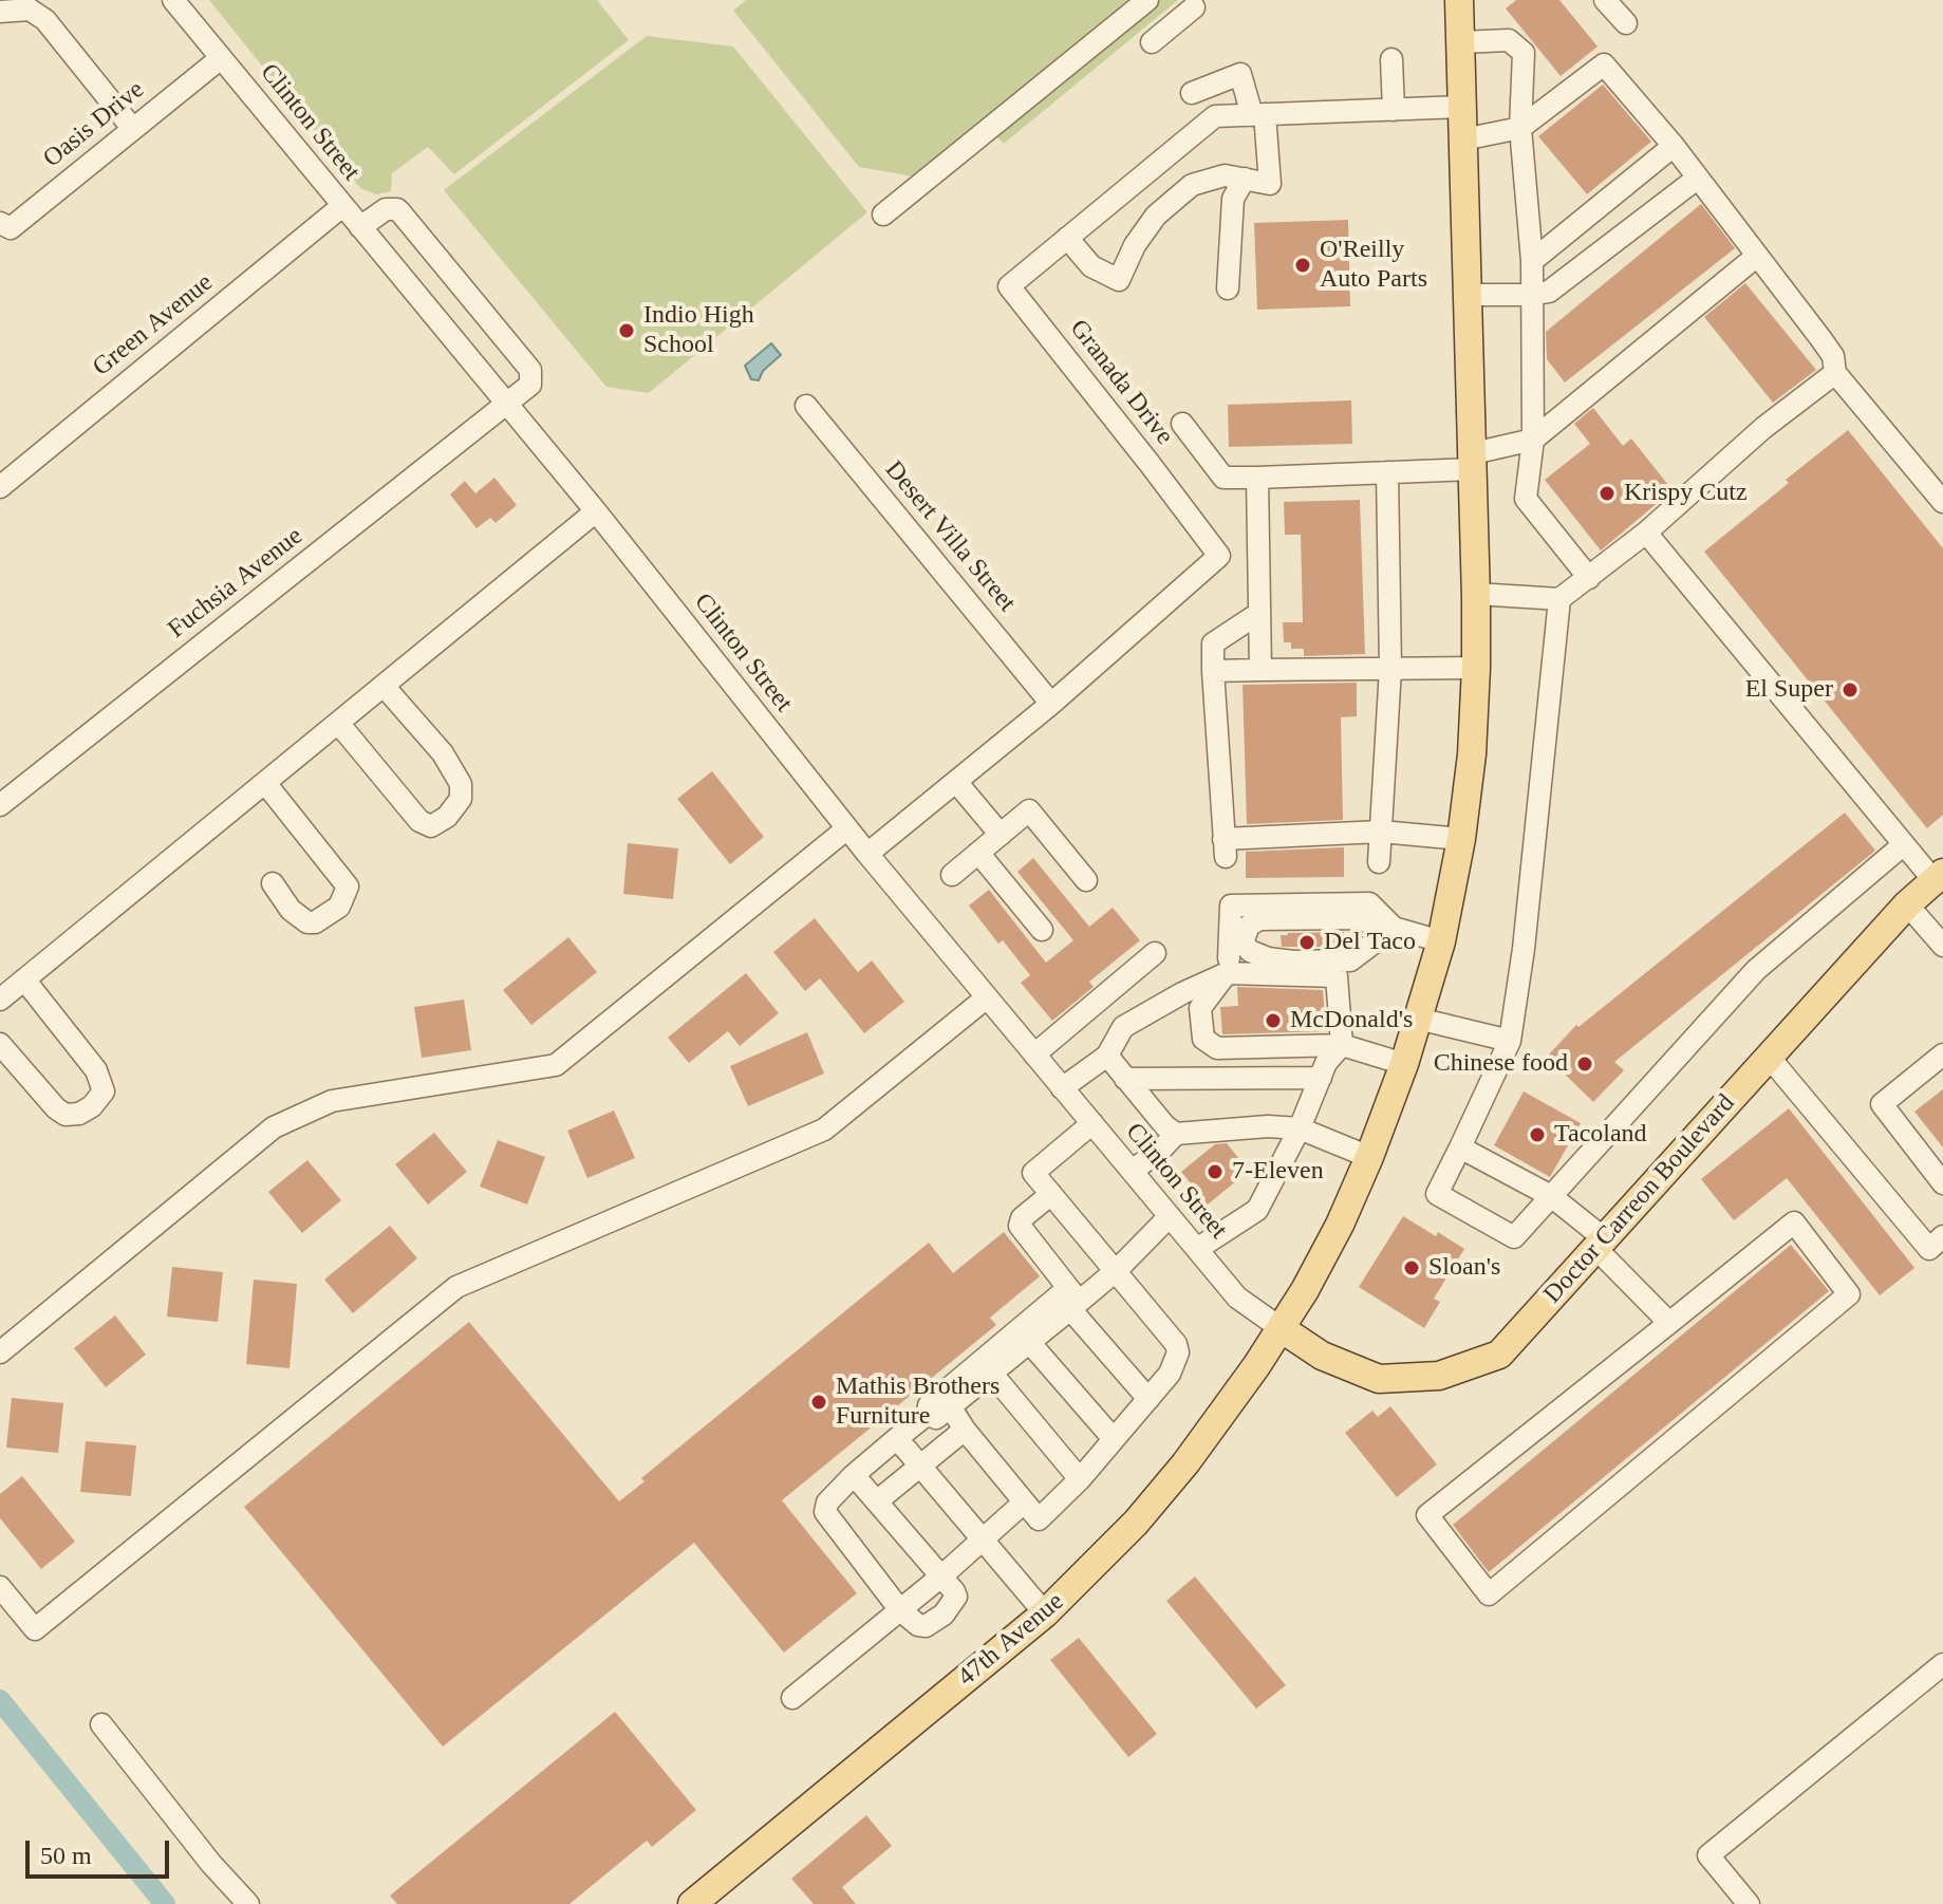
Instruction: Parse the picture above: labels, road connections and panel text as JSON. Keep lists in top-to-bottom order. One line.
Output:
{"streets":{"main road":["Doctor Carreon Boulevard","47th Avenue"],"street":["Clinton Street","Oasis Drive","Green Avenue","Granada Drive","Desert Villa Street","Fuchsia Avenue"]},"crossings":[["Clinton Street","Oasis Drive"],["Clinton Street","Green Avenue"],["Clinton Street","Granada Drive"],["Clinton Street","Fuchsia Avenue"],["Clinton Street","Doctor Carreon Boulevard"],["Clinton Street","47th Avenue"],["Granada Drive","Desert Villa Street"],["Granada Drive","47th Avenue"],["Doctor Carreon Boulevard","47th Avenue"]],"places":["O'Reilly Auto Parts","Indio High School","Krispy Cutz","El Super","Del Taco","McDonald's","Chinese food","Tacoland","7-Eleven","Sloan's","Mathis Brothers Furniture"],"scale_bar":"50 m"}
